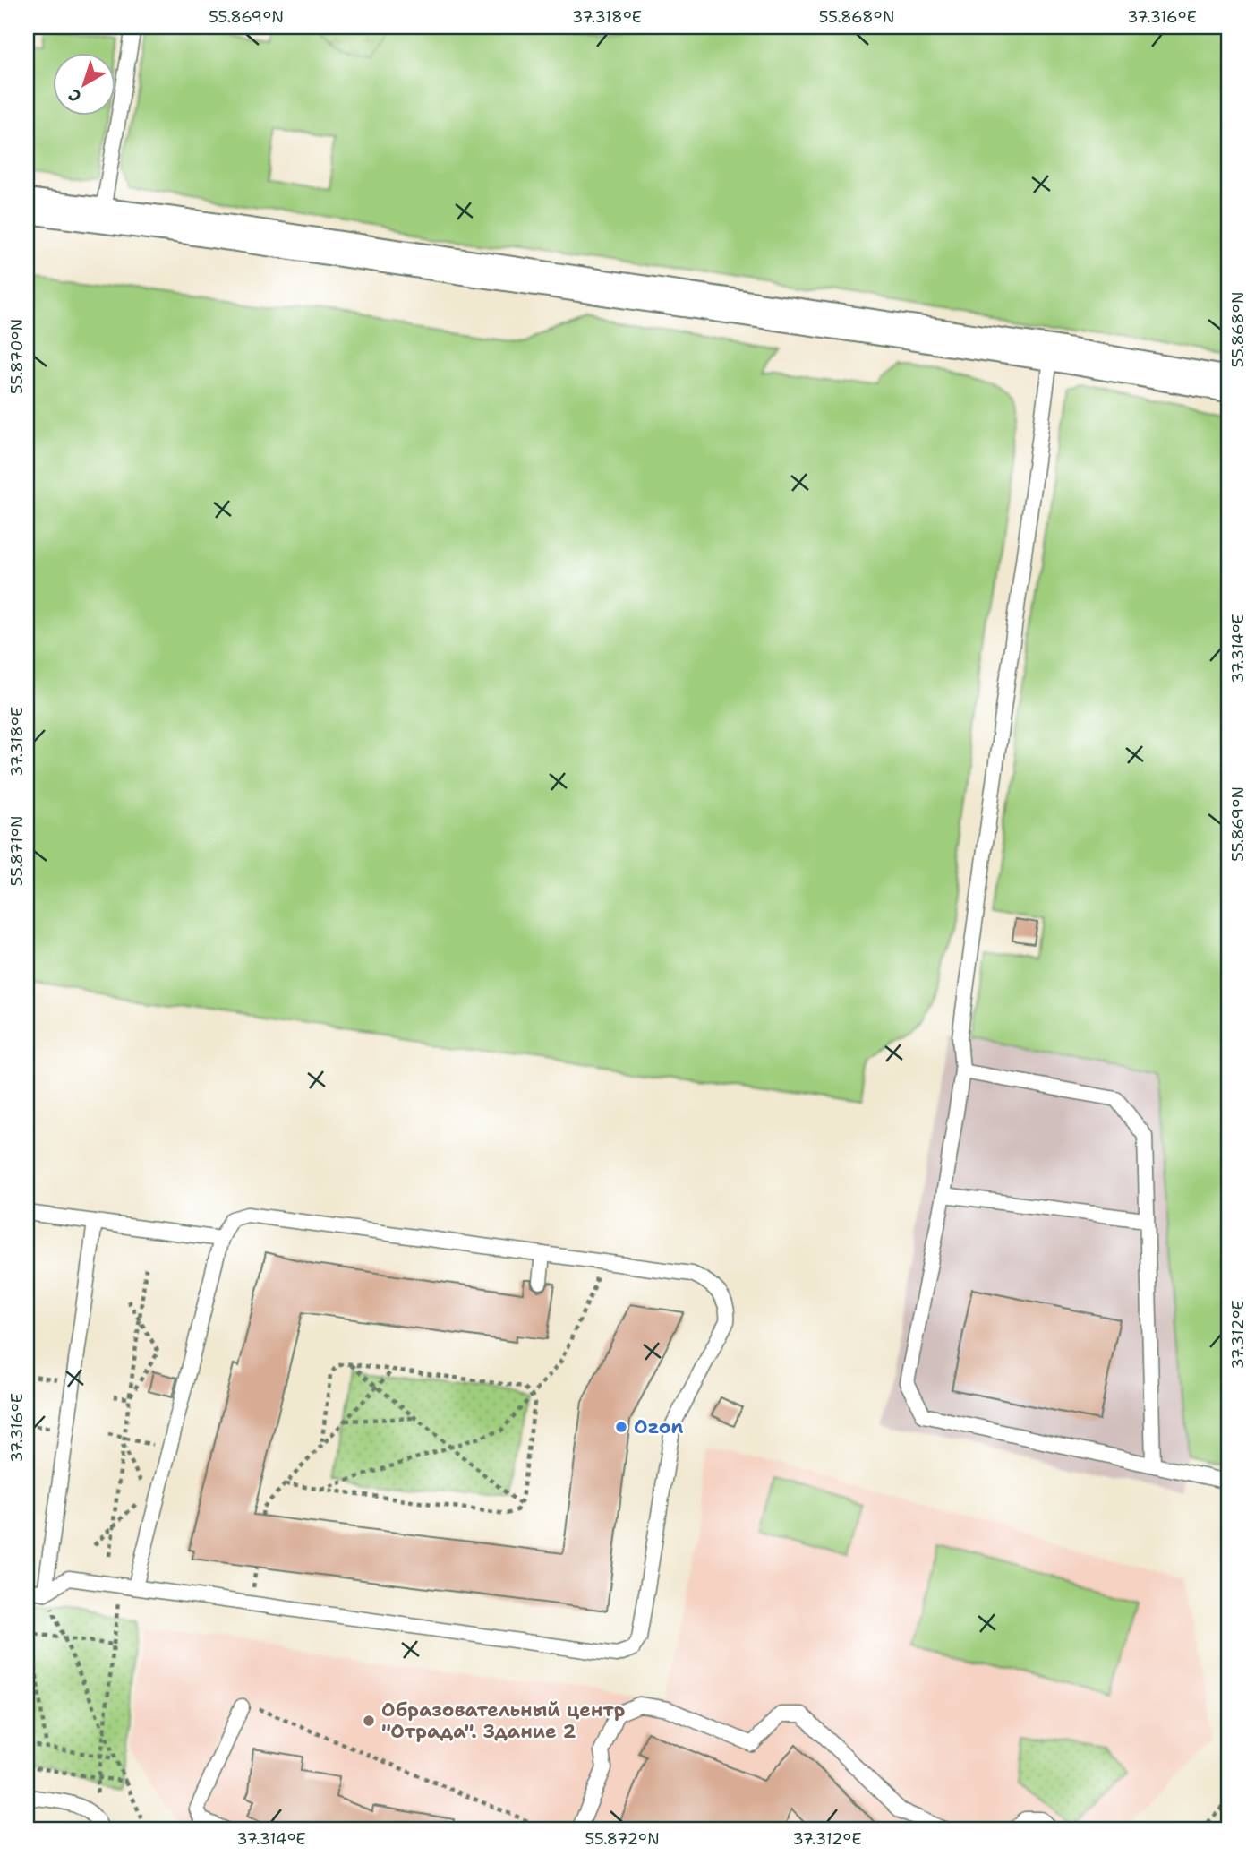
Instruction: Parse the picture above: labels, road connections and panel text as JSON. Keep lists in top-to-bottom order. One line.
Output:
{"places":["Ozon","Образовательный центр \"Отрада\". Здание 2"],"north":"bottom left","coordinates":["55.869°N","37.318°E","55.868°N","37.316°E","55.870°N","37.314°E","55.871°N","37.312°E","55.872°N"]}
